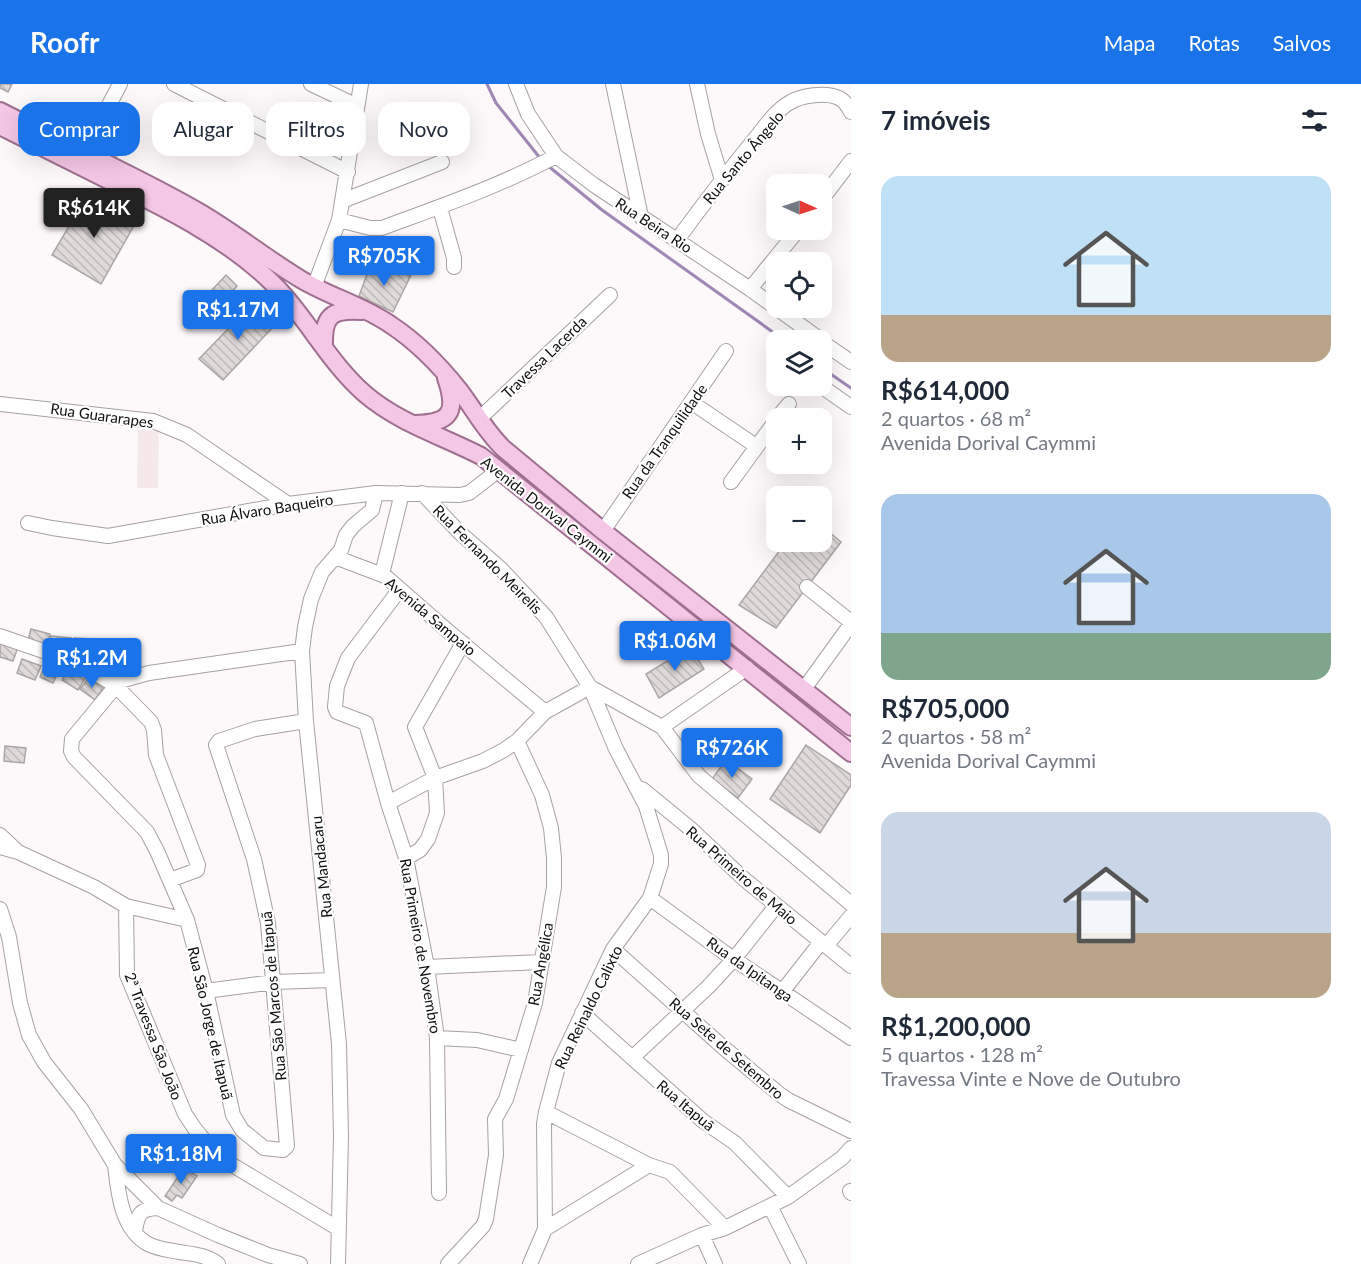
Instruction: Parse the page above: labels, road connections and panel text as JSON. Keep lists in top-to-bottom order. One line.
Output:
{"streets":{"main road":["Avenida Dorival Caymmi"],"street":["Rua Santo Ângelo","Rua Beira Rio","Travessa Lacerda","Rua Guararapes","Rua da Tranquilidade","Rua Álvaro Baqueiro","Rua Fernando Meirelis","Avenida Sampaio","Rua Mandacaru","Rua Primeiro de Maio","Rua Primeiro de Novembro","Rua Angélica","Rua da Ipitanga","Rua São Marcos de Itapuã","Rua Reinaldo Calixto","Rua São Jorge de Itapuã","2ª Travessa São João","Rua Sete de Setembro","Rua Itapuã"]},"crossings":[["Rua Santo Ângelo","Rua Beira Rio"],["Travessa Lacerda","Avenida Dorival Caymmi"],["Rua Guararapes","Rua Álvaro Baqueiro"],["Rua da Tranquilidade","Avenida Dorival Caymmi"],["Rua Álvaro Baqueiro","Avenida Dorival Caymmi"],["Rua Álvaro Baqueiro","Rua Fernando Meirelis"],["Rua Álvaro Baqueiro","Avenida Sampaio"],["Rua Álvaro Baqueiro","Rua Mandacaru"],["Rua Fernando Meirelis","Rua Primeiro de Maio"],["Rua Fernando Meirelis","Rua Reinaldo Calixto"],["Avenida Sampaio","Rua Primeiro de Novembro"],["Rua Mandacaru","Rua São Marcos de Itapuã"],["Rua Mandacaru","2ª Travessa São João"],["Rua Primeiro de Maio","Rua Reinaldo Calixto"],["Rua da Ipitanga","Rua Reinaldo Calixto"],["Rua São Marcos de Itapuã","Rua São Jorge de Itapuã"],["Rua Reinaldo Calixto","Rua Sete de Setembro"],["Rua Reinaldo Calixto","Rua Itapuã"]],"north":"right","page":{"header":"Roofr","nav":["Mapa","Rotas","Salvos"],"heading":"7 imóveis","chip":["Comprar","Alugar","Filtros","Novo"],"list":[{"name":"R$614,000","note":"2 quartos · 68 m² · Avenida Dorival Caymmi"},{"name":"R$705,000","note":"2 quartos · 58 m² · Avenida Dorival Caymmi"},{"name":"R$1,200,000","note":"5 quartos · 128 m² · Travessa Vinte e Nove de Outubro"}],"map_buttons":["+","−"],"price":["R$614K","R$705K","R$1.17M","R$1.06M","R$1.2M","R$726K","R$1.18M"]}}
